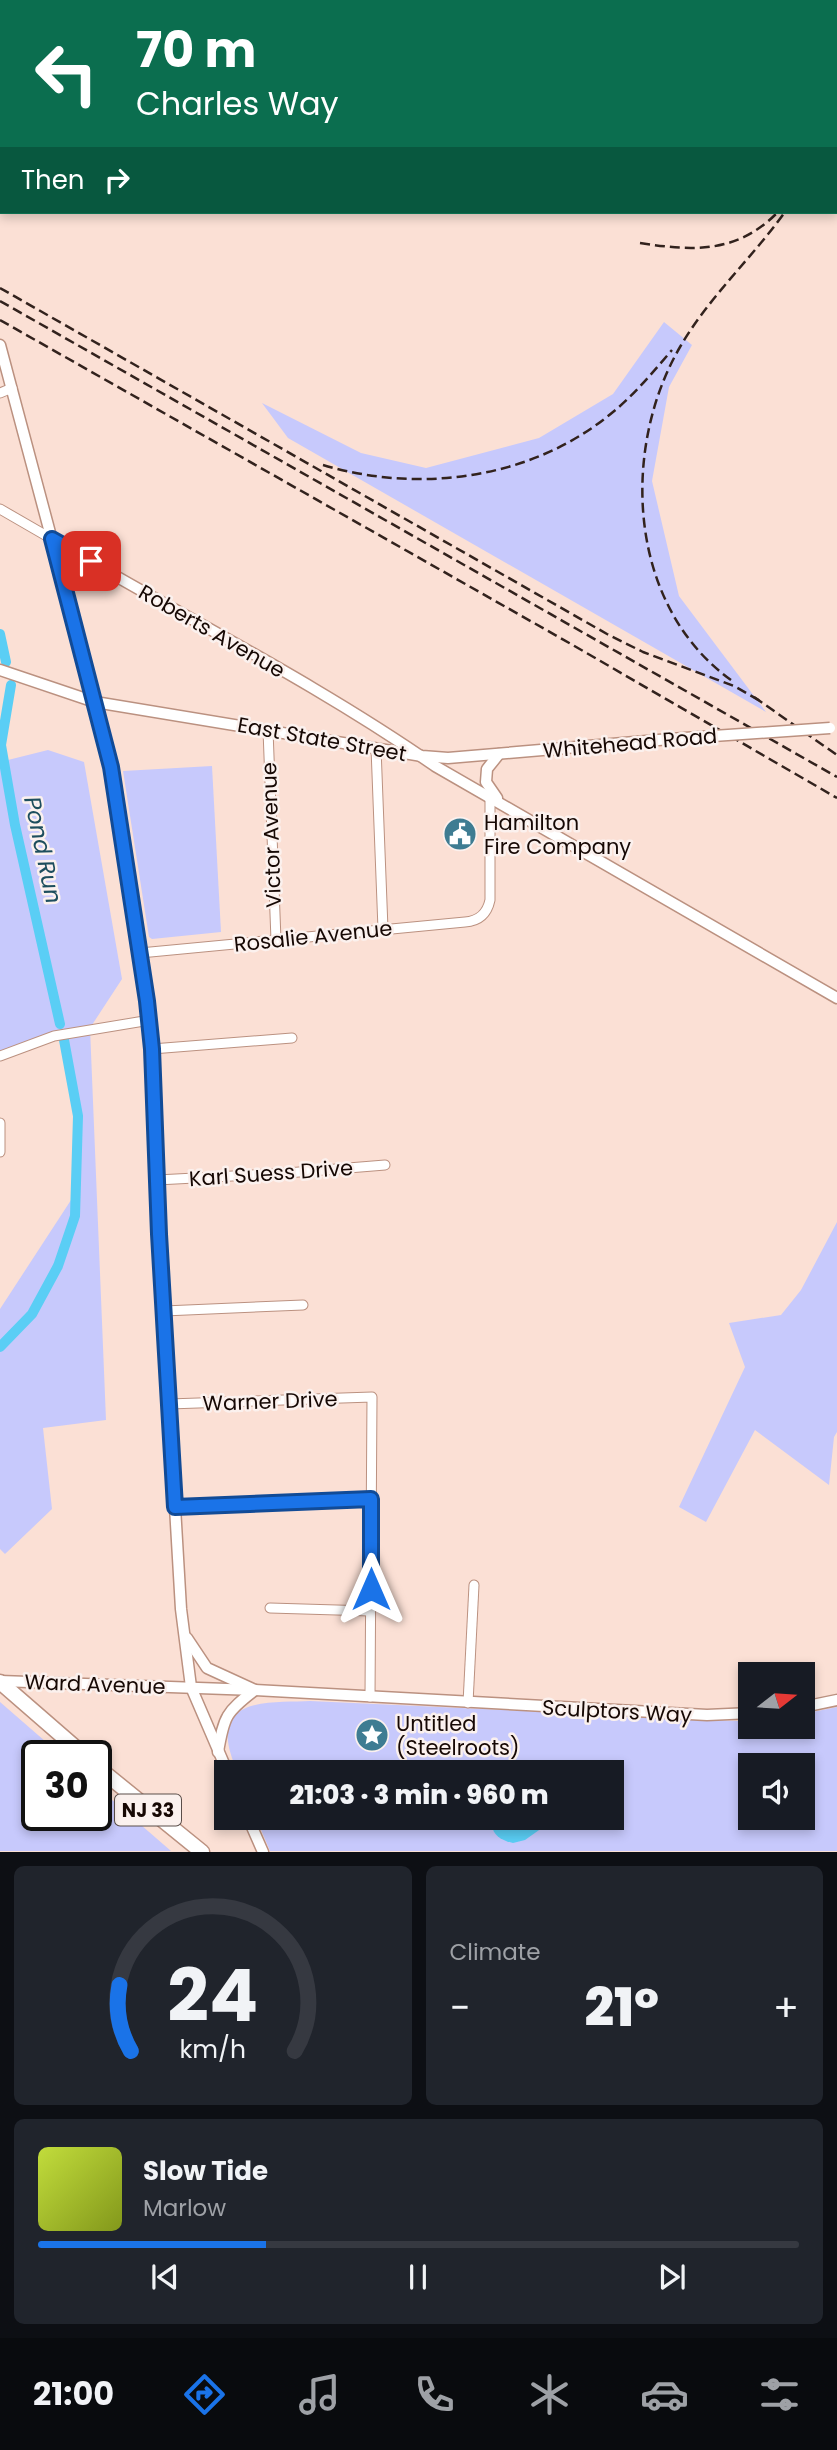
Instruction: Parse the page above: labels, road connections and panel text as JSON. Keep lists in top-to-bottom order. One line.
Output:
{"streets":{"main road":["NJ 33"],"street":["Roberts Avenue","East State Street","Whitehead Road","Victor Avenue","Rosalie Avenue","Karl Suess Drive","Warner Drive","Ward Avenue","Sculptors Way"]},"crossings":[["Roberts Avenue","East State Street"],["Roberts Avenue","Whitehead Road"],["East State Street","Whitehead Road"],["East State Street","Victor Avenue"],["East State Street","Rosalie Avenue"],["Victor Avenue","Rosalie Avenue"],["Ward Avenue","Sculptors Way"]],"water":["Pond Run"],"places":{"public building":["Hamilton Fire Company"],"place":["Untitled (Steelroots)"]},"north":"right","page":{"turn":["70 m","Charles Way"],"then":"Then","limit":"30","trip":"21:03 · 3 min · 960 m","tile":"Climate","heat":["−","21°","+"],"song":["Slow Tide","Marlow"],"tabs":"21:00","gauge":["24","km/h"]}}
